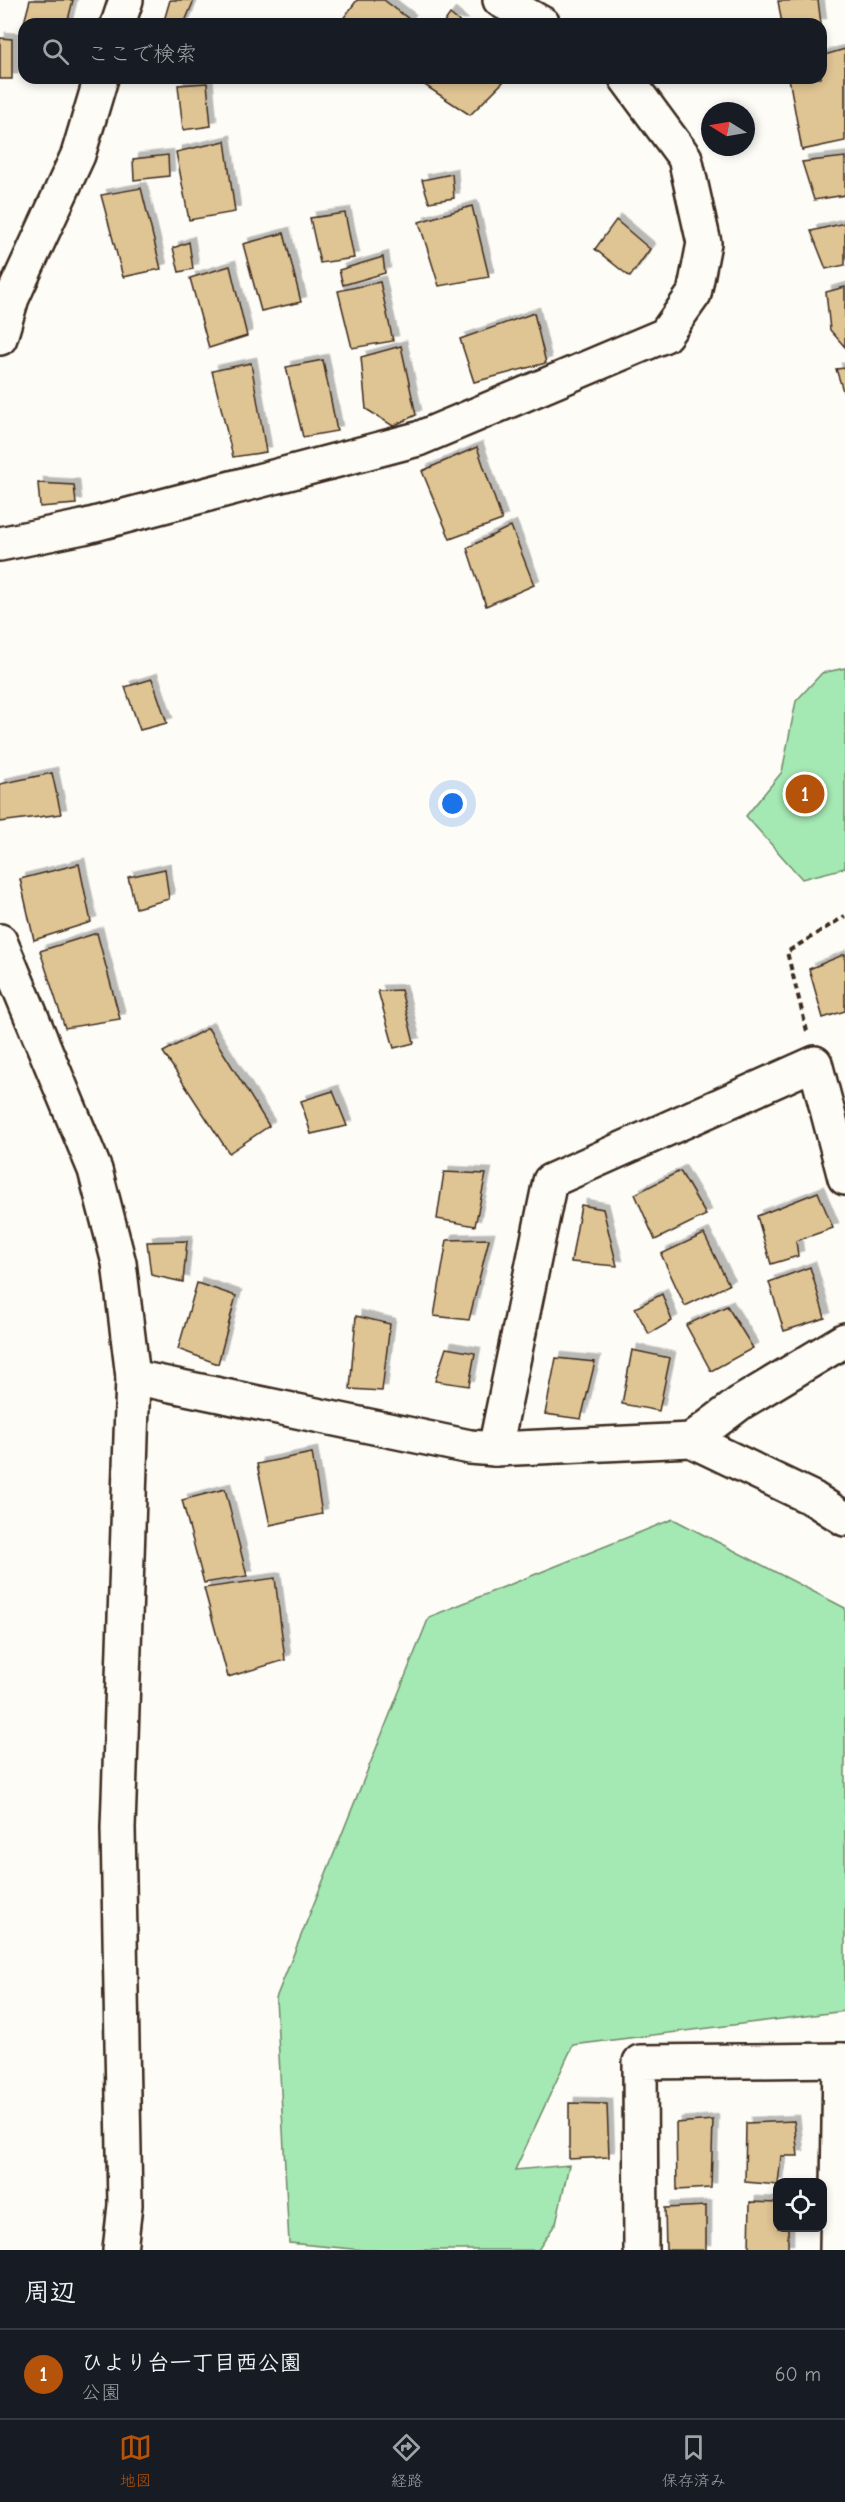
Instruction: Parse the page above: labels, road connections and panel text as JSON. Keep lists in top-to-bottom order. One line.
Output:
{"north":"left","page":{"search":"ここで検索","pins":"1","heading":"周辺","list":[{"mark":"1","name":"ひより台一丁目西公園","note":"公園","value":"60 m"}],"nav":["地図","経路","保存済み"]}}
